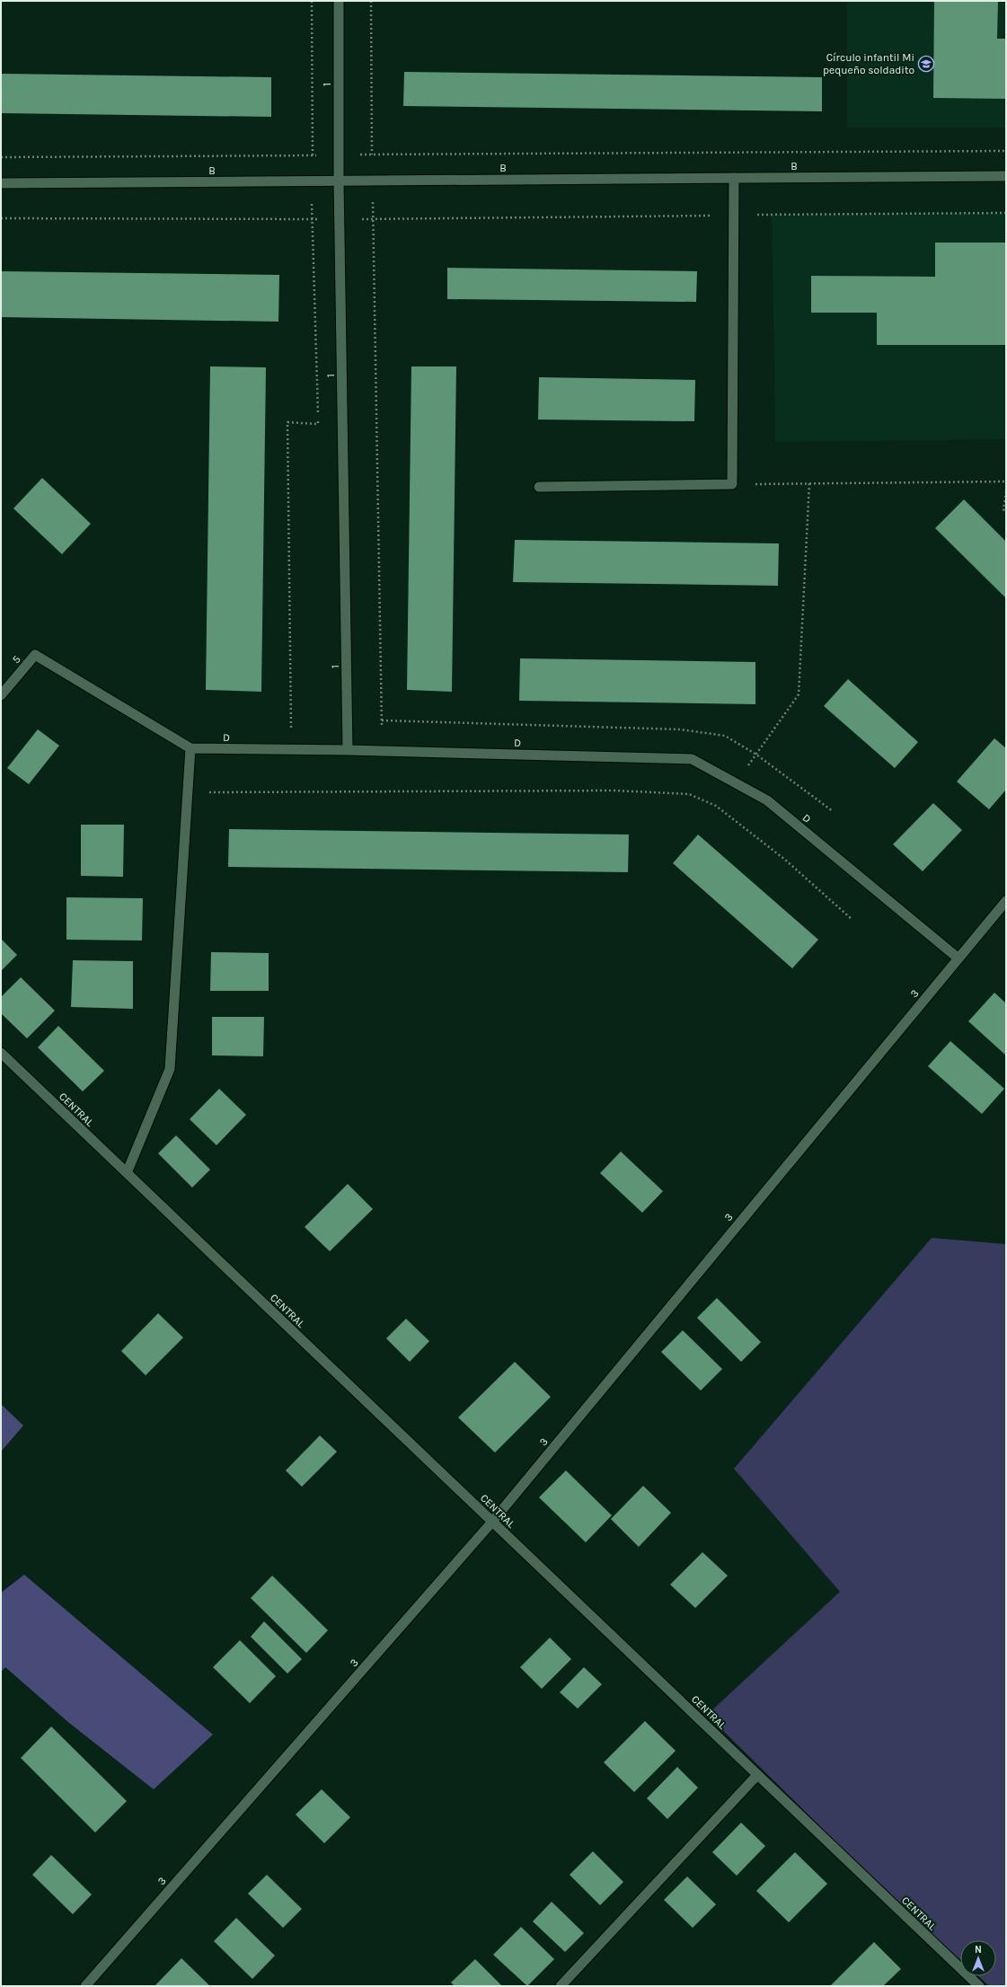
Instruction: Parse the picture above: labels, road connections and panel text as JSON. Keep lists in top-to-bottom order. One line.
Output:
{"streets":{"street":["1","B","5","D","3","CENTRAL"]},"crossings":[["1","B"],["1","D"],["5","D"],["D","3"],["3","CENTRAL"]],"places":{"school or university":["Círculo infantil Mi pequeño soldadito"]},"north":"top"}
